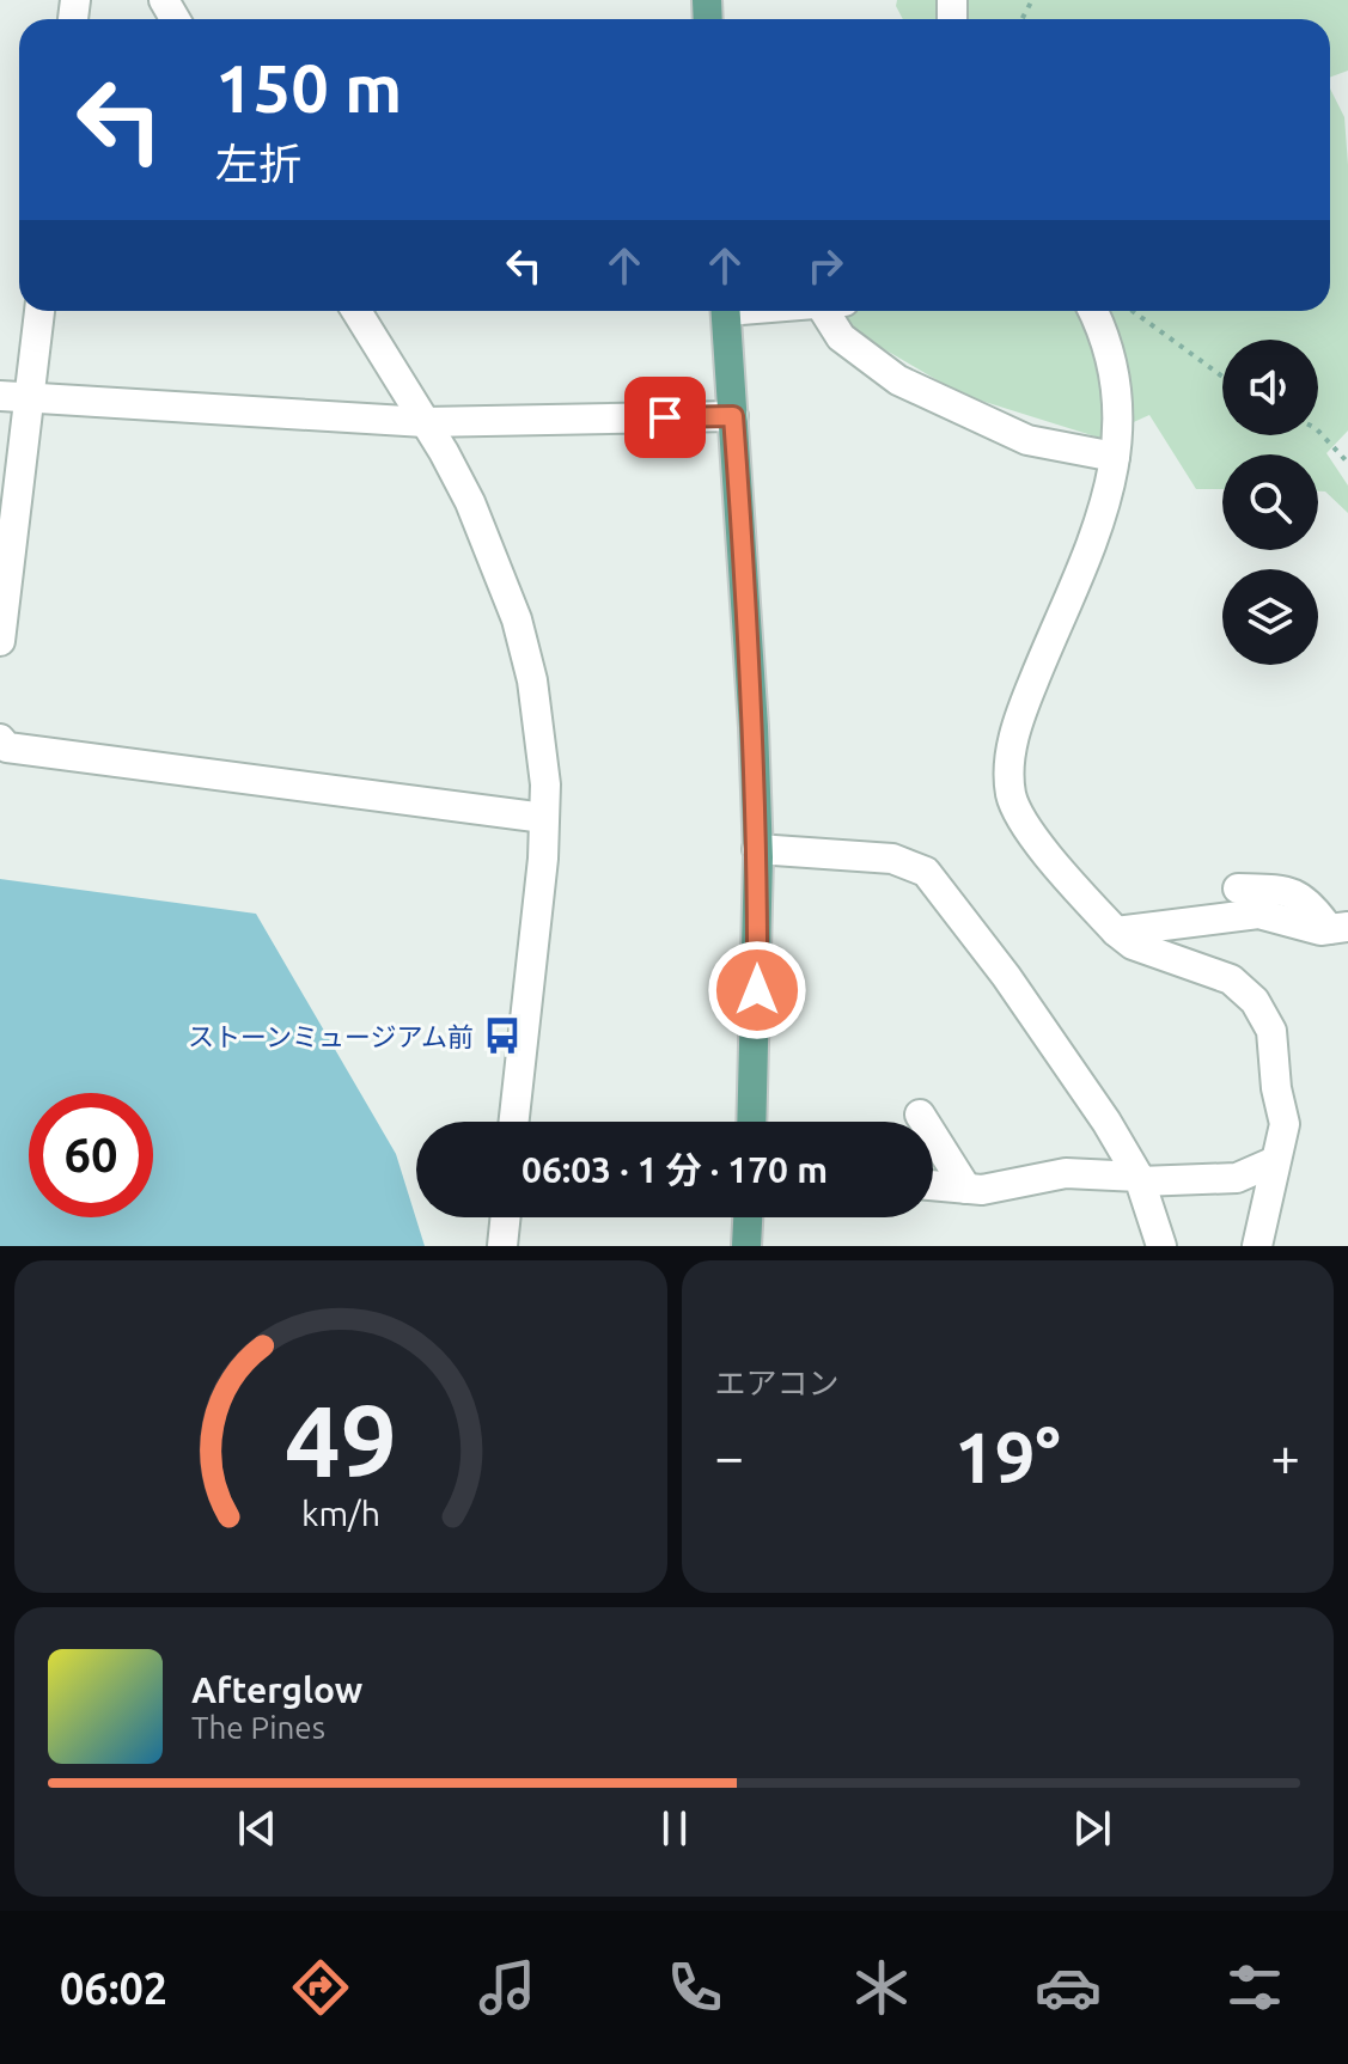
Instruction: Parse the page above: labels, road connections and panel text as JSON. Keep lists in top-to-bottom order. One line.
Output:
{"places":{"bus stop":["ストーンミュージアム前"]},"page":{"turn":["150 m","左折"],"limit":"60","trip":"06:03 · 1 分 · 170 m","tile":"エアコン","heat":["−","19°","+"],"song":["Afterglow","The Pines"],"tabs":"06:02","gauge":["49","km/h"]}}
